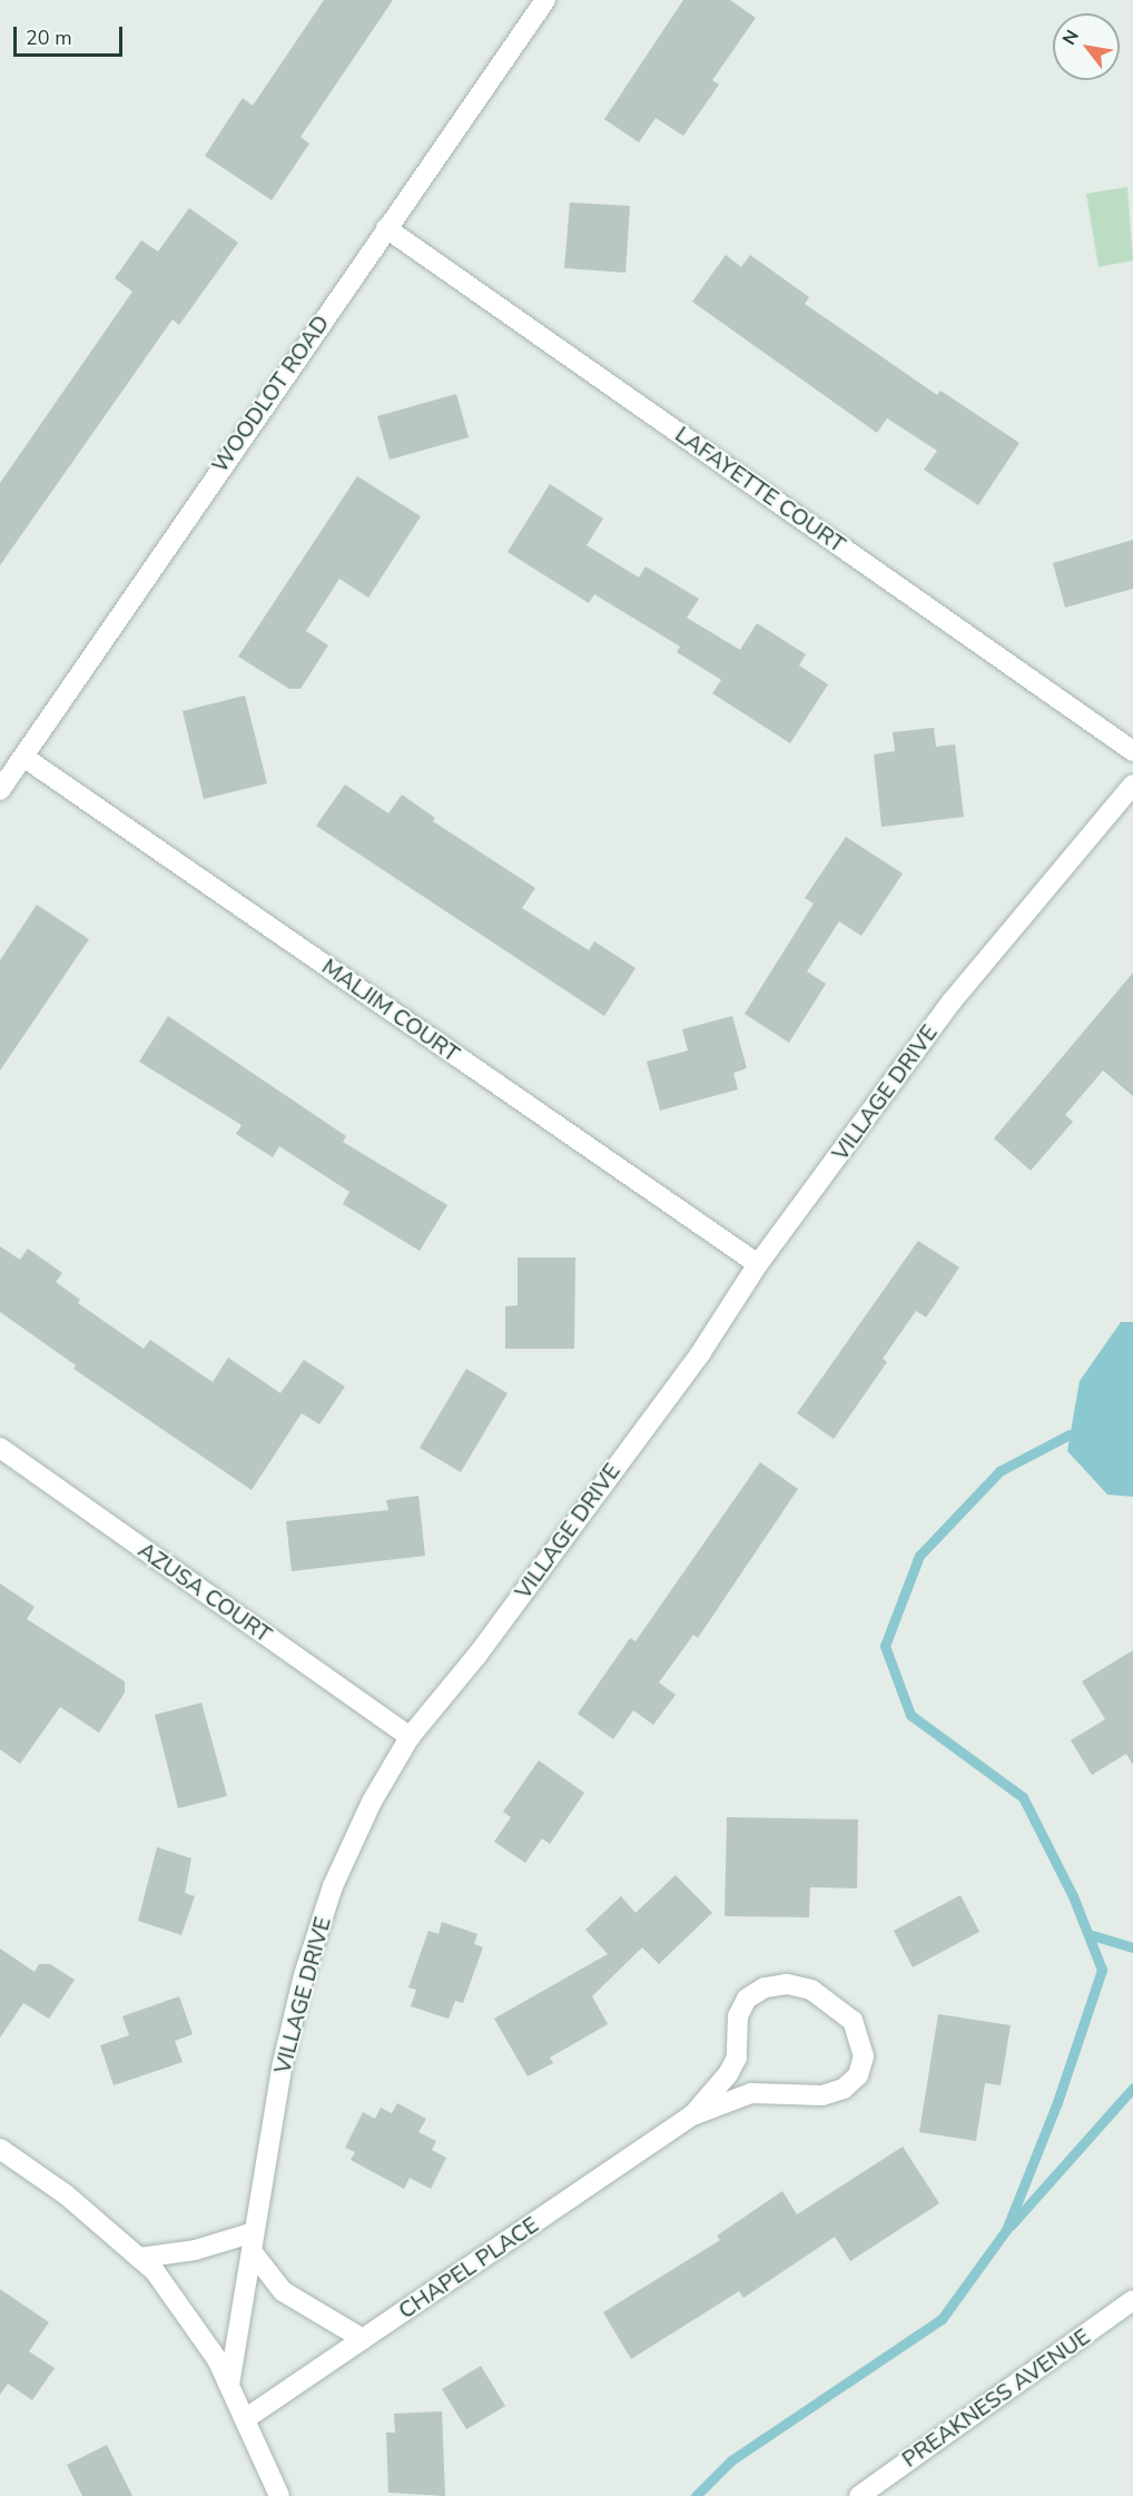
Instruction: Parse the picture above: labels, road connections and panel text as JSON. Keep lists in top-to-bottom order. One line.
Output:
{"streets":{"street":["WOODLOT ROAD","LAFAYETTE COURT","MALJIM COURT","VILLAGE DRIVE","AZUSA COURT","CHAPEL PLACE","PREAKNESS AVENUE"]},"crossings":[["WOODLOT ROAD","LAFAYETTE COURT"],["WOODLOT ROAD","MALJIM COURT"],["MALJIM COURT","VILLAGE DRIVE"],["VILLAGE DRIVE","AZUSA COURT"]],"scale_bar":"20 m","north":"top left"}
